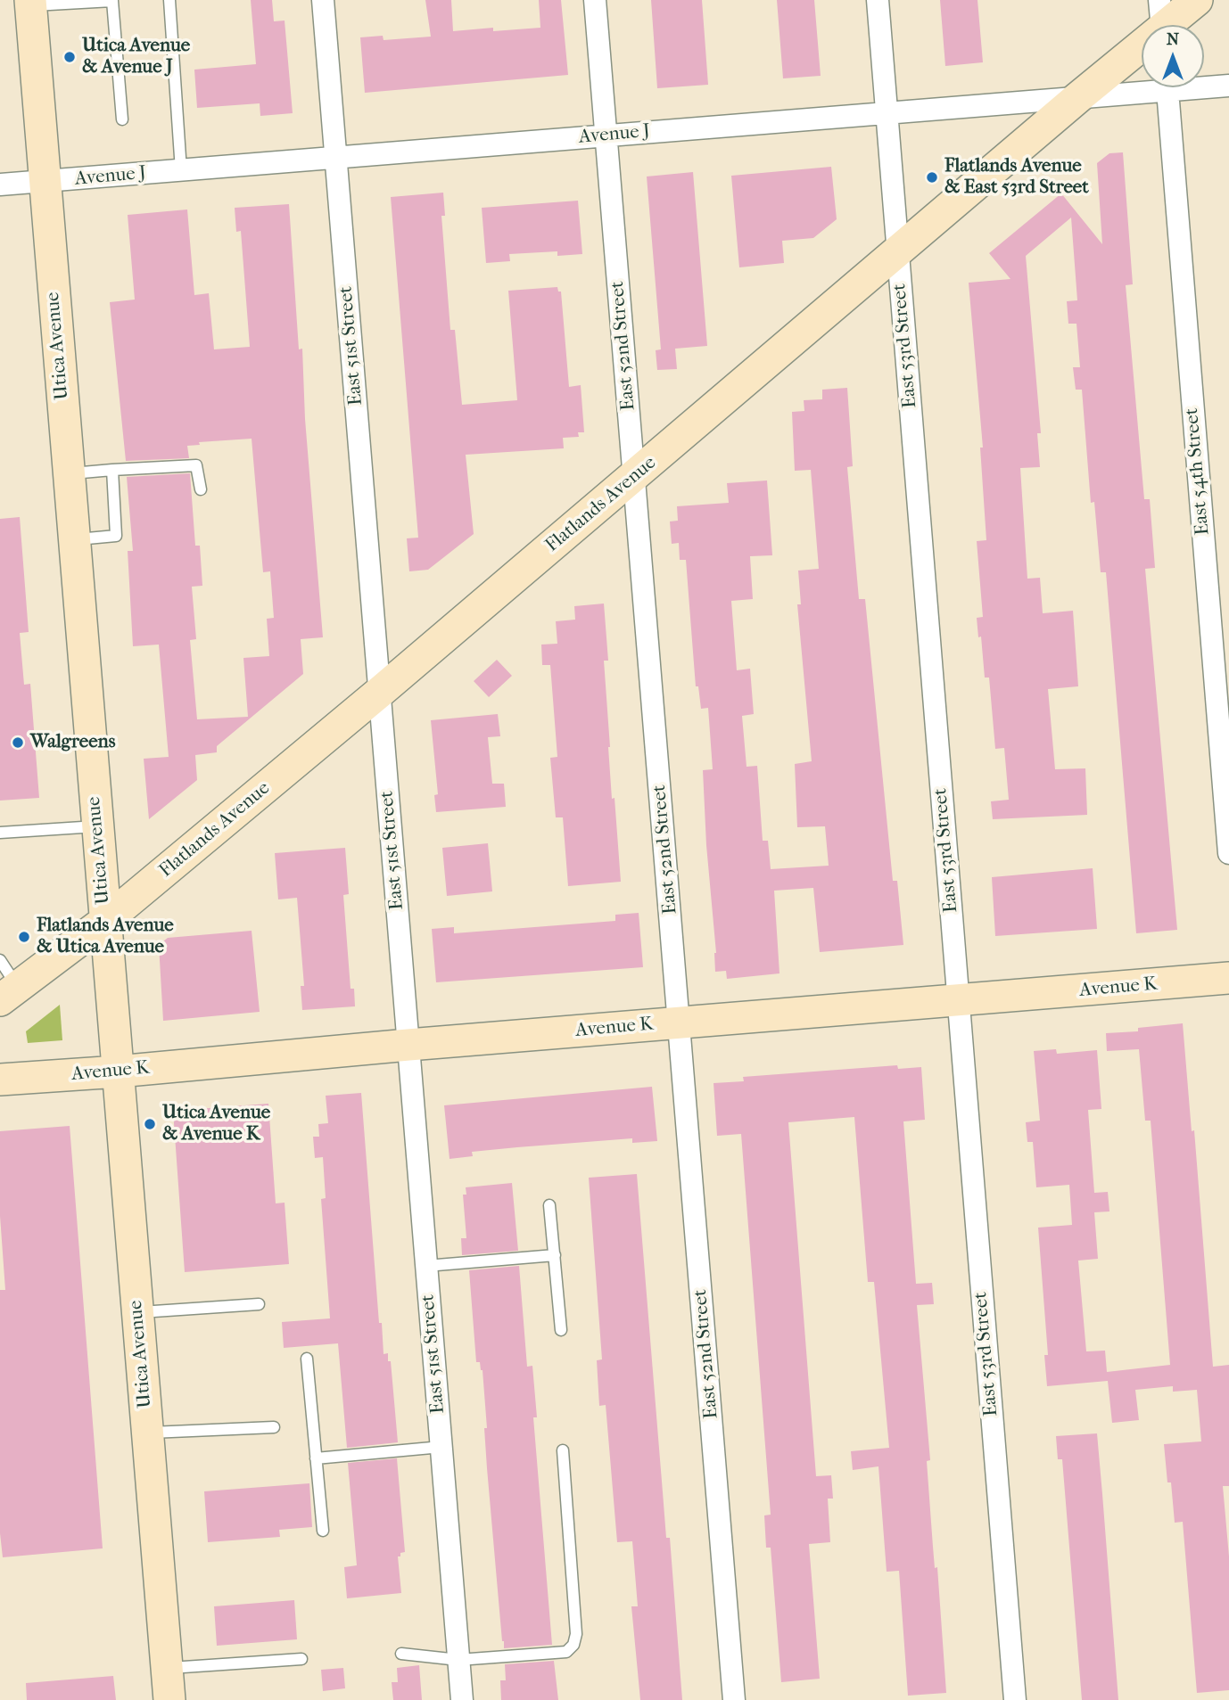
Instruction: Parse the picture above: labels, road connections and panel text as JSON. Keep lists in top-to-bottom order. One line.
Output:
{"streets":{"main road":["Utica Avenue","Flatlands Avenue","Avenue K"],"street":["Avenue J","East 51st Street","East 52nd Street","East 53rd Street","East 54th Street"]},"crossings":[["Avenue J","Utica Avenue"],["Avenue J","East 51st Street"],["Avenue J","East 52nd Street"],["Avenue J","East 53rd Street"],["Avenue J","East 54th Street"],["Avenue J","Flatlands Avenue"],["Utica Avenue","Flatlands Avenue"],["Utica Avenue","Avenue K"],["East 51st Street","Flatlands Avenue"],["East 51st Street","Avenue K"],["East 52nd Street","Flatlands Avenue"],["East 52nd Street","Avenue K"],["East 53rd Street","Flatlands Avenue"],["East 53rd Street","Avenue K"]],"places":["Utica Avenue & Avenue J","Flatlands Avenue & East 53rd Street","Walgreens","Flatlands Avenue & Utica Avenue","Utica Avenue & Avenue K"],"north":"top"}
